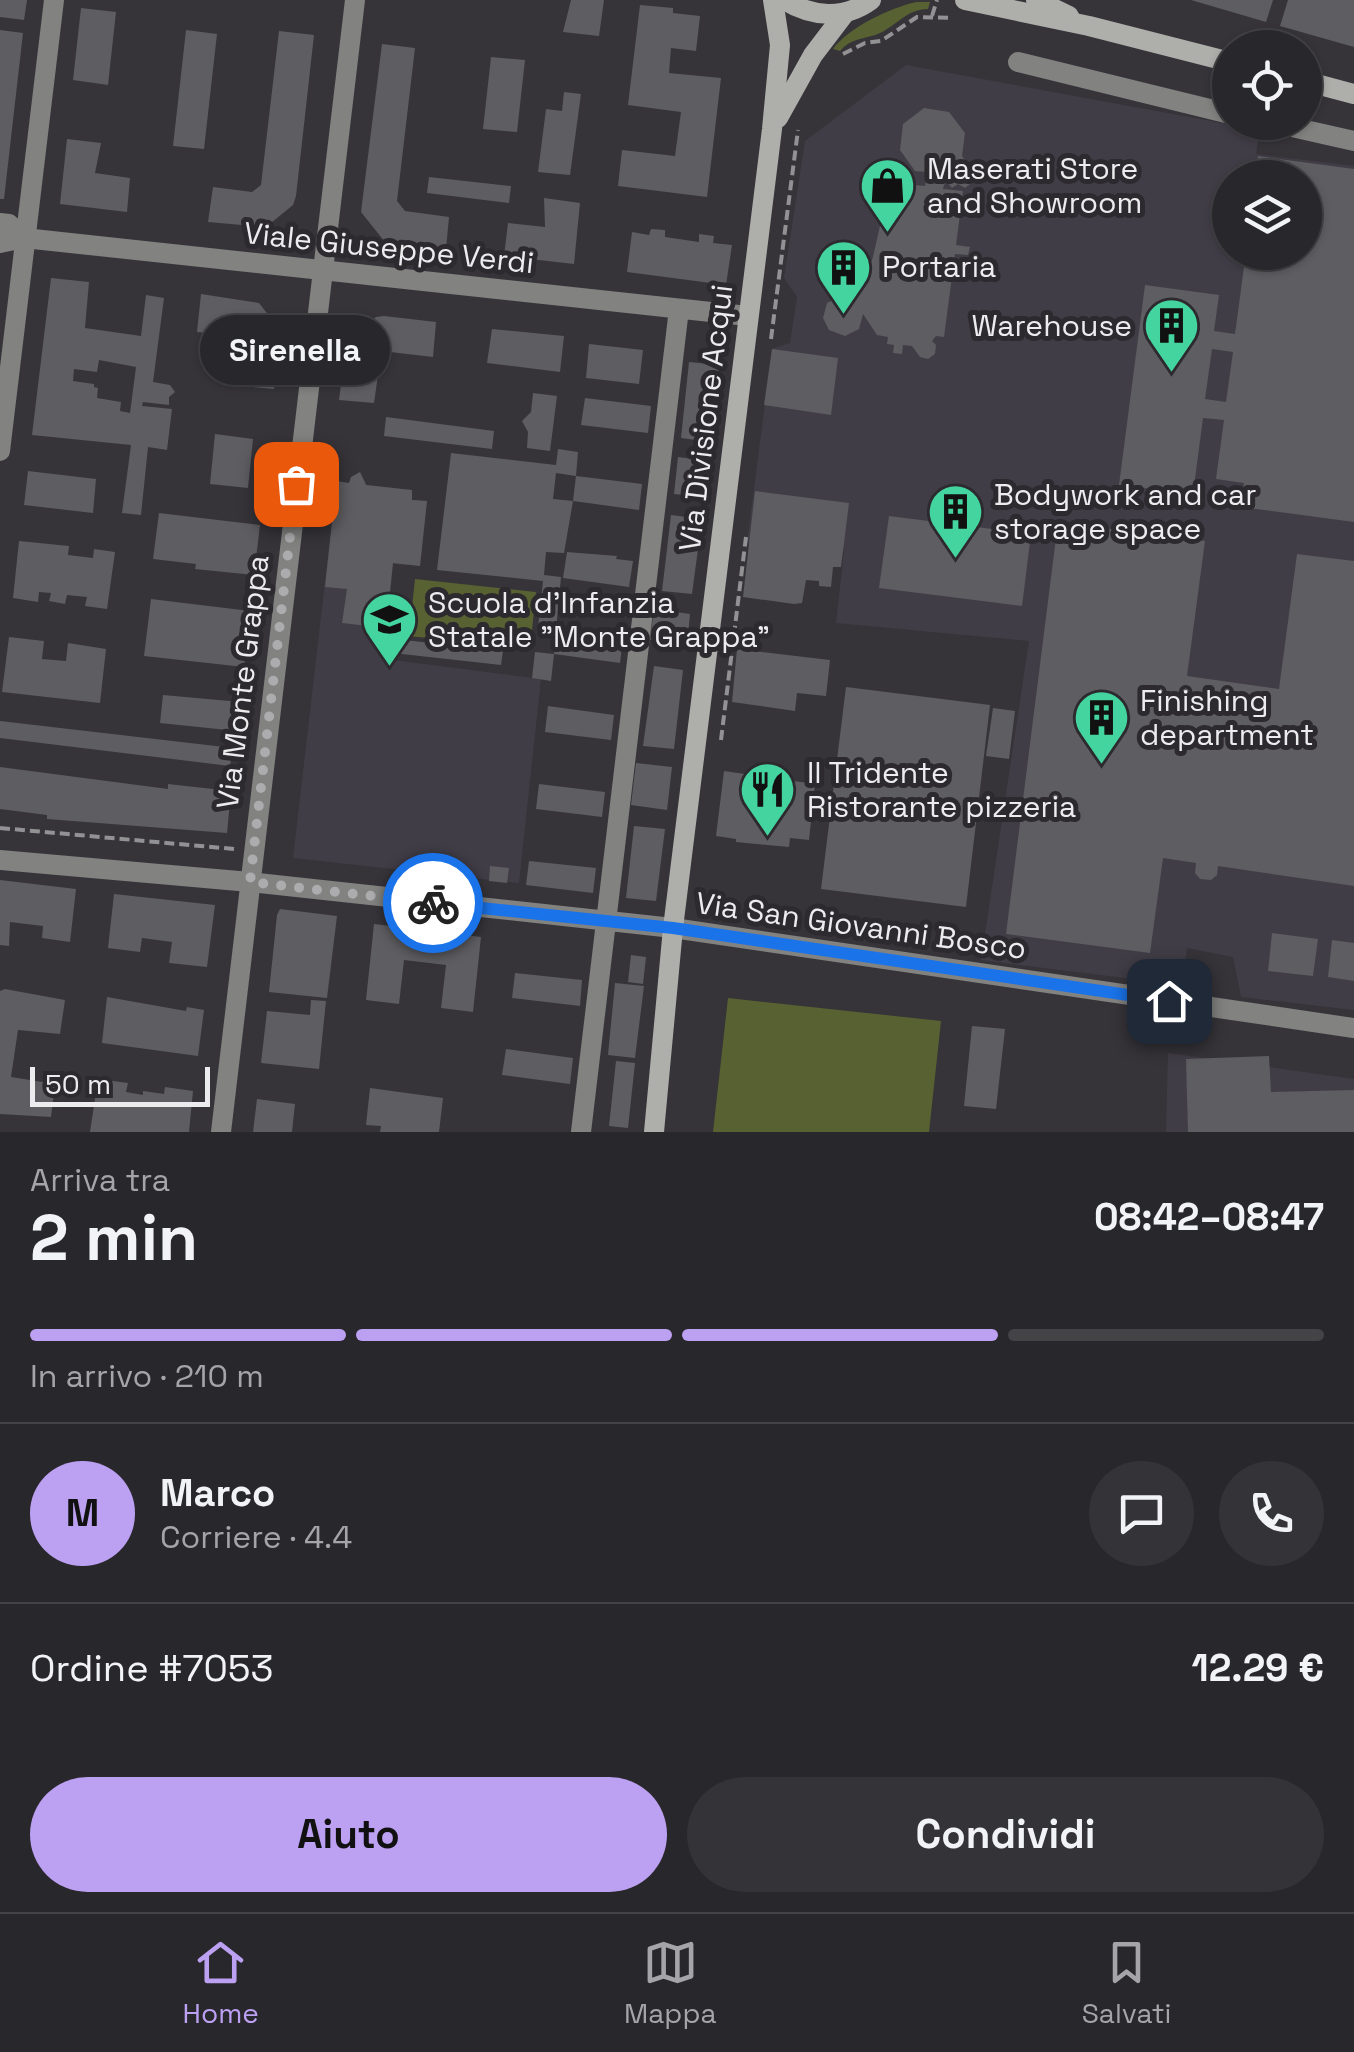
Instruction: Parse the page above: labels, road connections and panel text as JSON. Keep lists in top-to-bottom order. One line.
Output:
{"streets":{"main road":["Via Divisione Acqui"],"street":["Viale Giuseppe Verdi","Via Monte Grappa","Via San Giovanni Bosco"]},"crossings":[["Viale Giuseppe Verdi","Via Divisione Acqui"],["Viale Giuseppe Verdi","Via Monte Grappa"],["Via Divisione Acqui","Via San Giovanni Bosco"],["Via Monte Grappa","Via San Giovanni Bosco"]],"places":{"shop":["Maserati Store and Showroom"],"building":["Portaria","Warehouse","Bodywork and car storage space","Finishing department"],"other":["Sirenella"],"school or university":["Scuola d'Infanzia Statale \"Monte Grappa\""],"restaurant":["Il Tridente Ristorante pizzeria"]},"scale_bar":"50 m","page":{"bubble":"Sirenella","scale":"50 m","heading":["2 min","Arriva tra","08:42–08:47"],"panel":["Marco","Corriere · 4.4","Ordine #7053","12.29 €"],"bar":"In arrivo · 210 m","round":"M","buttons":["Aiuto","Condividi"],"tabs":["Home","Mappa","Salvati"]}}
